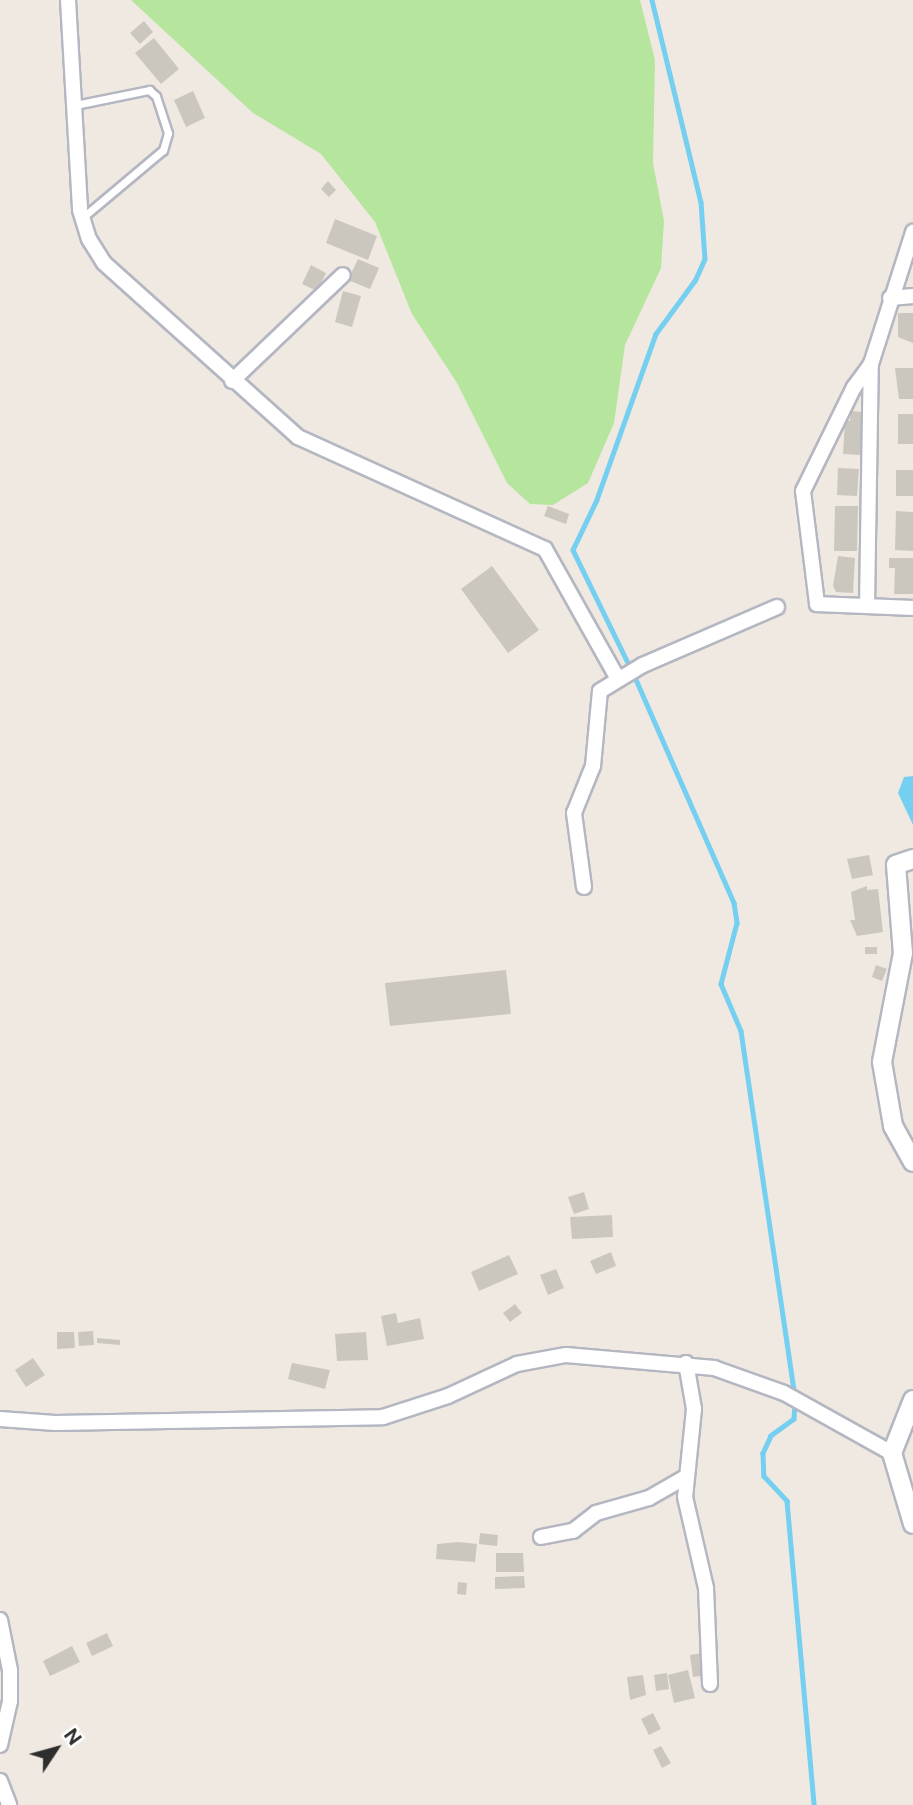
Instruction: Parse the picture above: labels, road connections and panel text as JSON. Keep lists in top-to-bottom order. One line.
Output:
{"north":"top right"}
